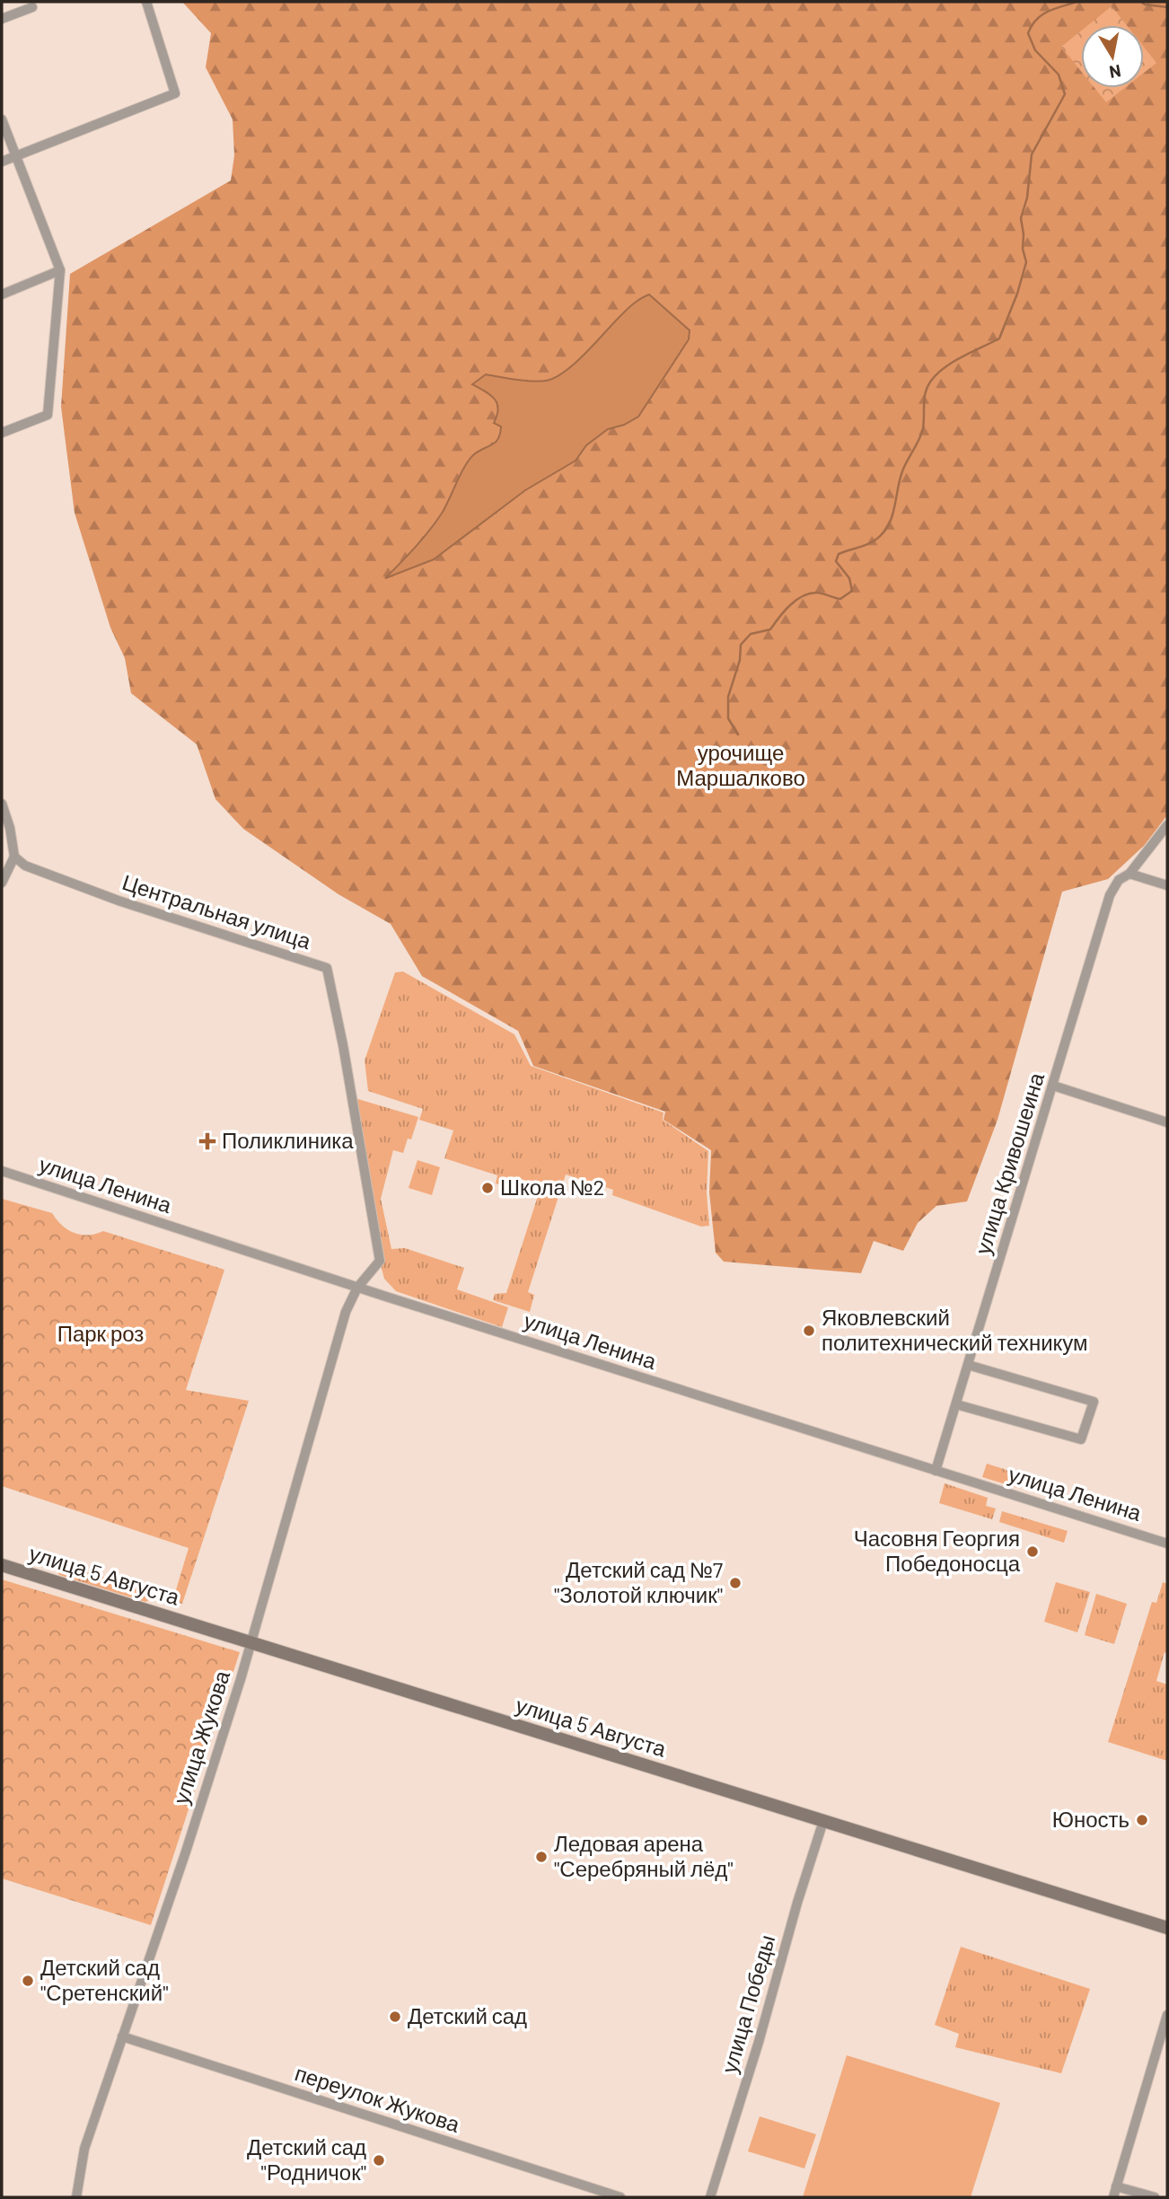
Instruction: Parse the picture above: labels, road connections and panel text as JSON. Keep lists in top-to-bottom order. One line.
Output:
{"streets":{"street":["Центральная улица","улица Кривошеина","улица Ленина","улица 5 Августа","улица Жукова","улица Победы","переулок Жукова"]},"crossings":[["Центральная улица","улица Ленина"],["Центральная улица","улица Жукова"],["улица Кривошеина","улица Ленина"],["улица Ленина","улица Жукова"],["улица 5 Августа","улица Жукова"],["улица 5 Августа","улица Победы"],["улица Жукова","переулок Жукова"]],"parks":["урочище Маршалково","Парк роз"],"places":{"health":["Поликлиника"],"other":["Школа №2","Яковлевский политехнический техникум","Часовня Георгия Победоносца","Детский сад №7 \"Золотой ключик\"","Юность","Ледовая арена \"Серебряный лёд\"","Детский сад \"Сретенский\"","Детский сад","Детский сад \"Родничок\""]},"north":"bottom"}
